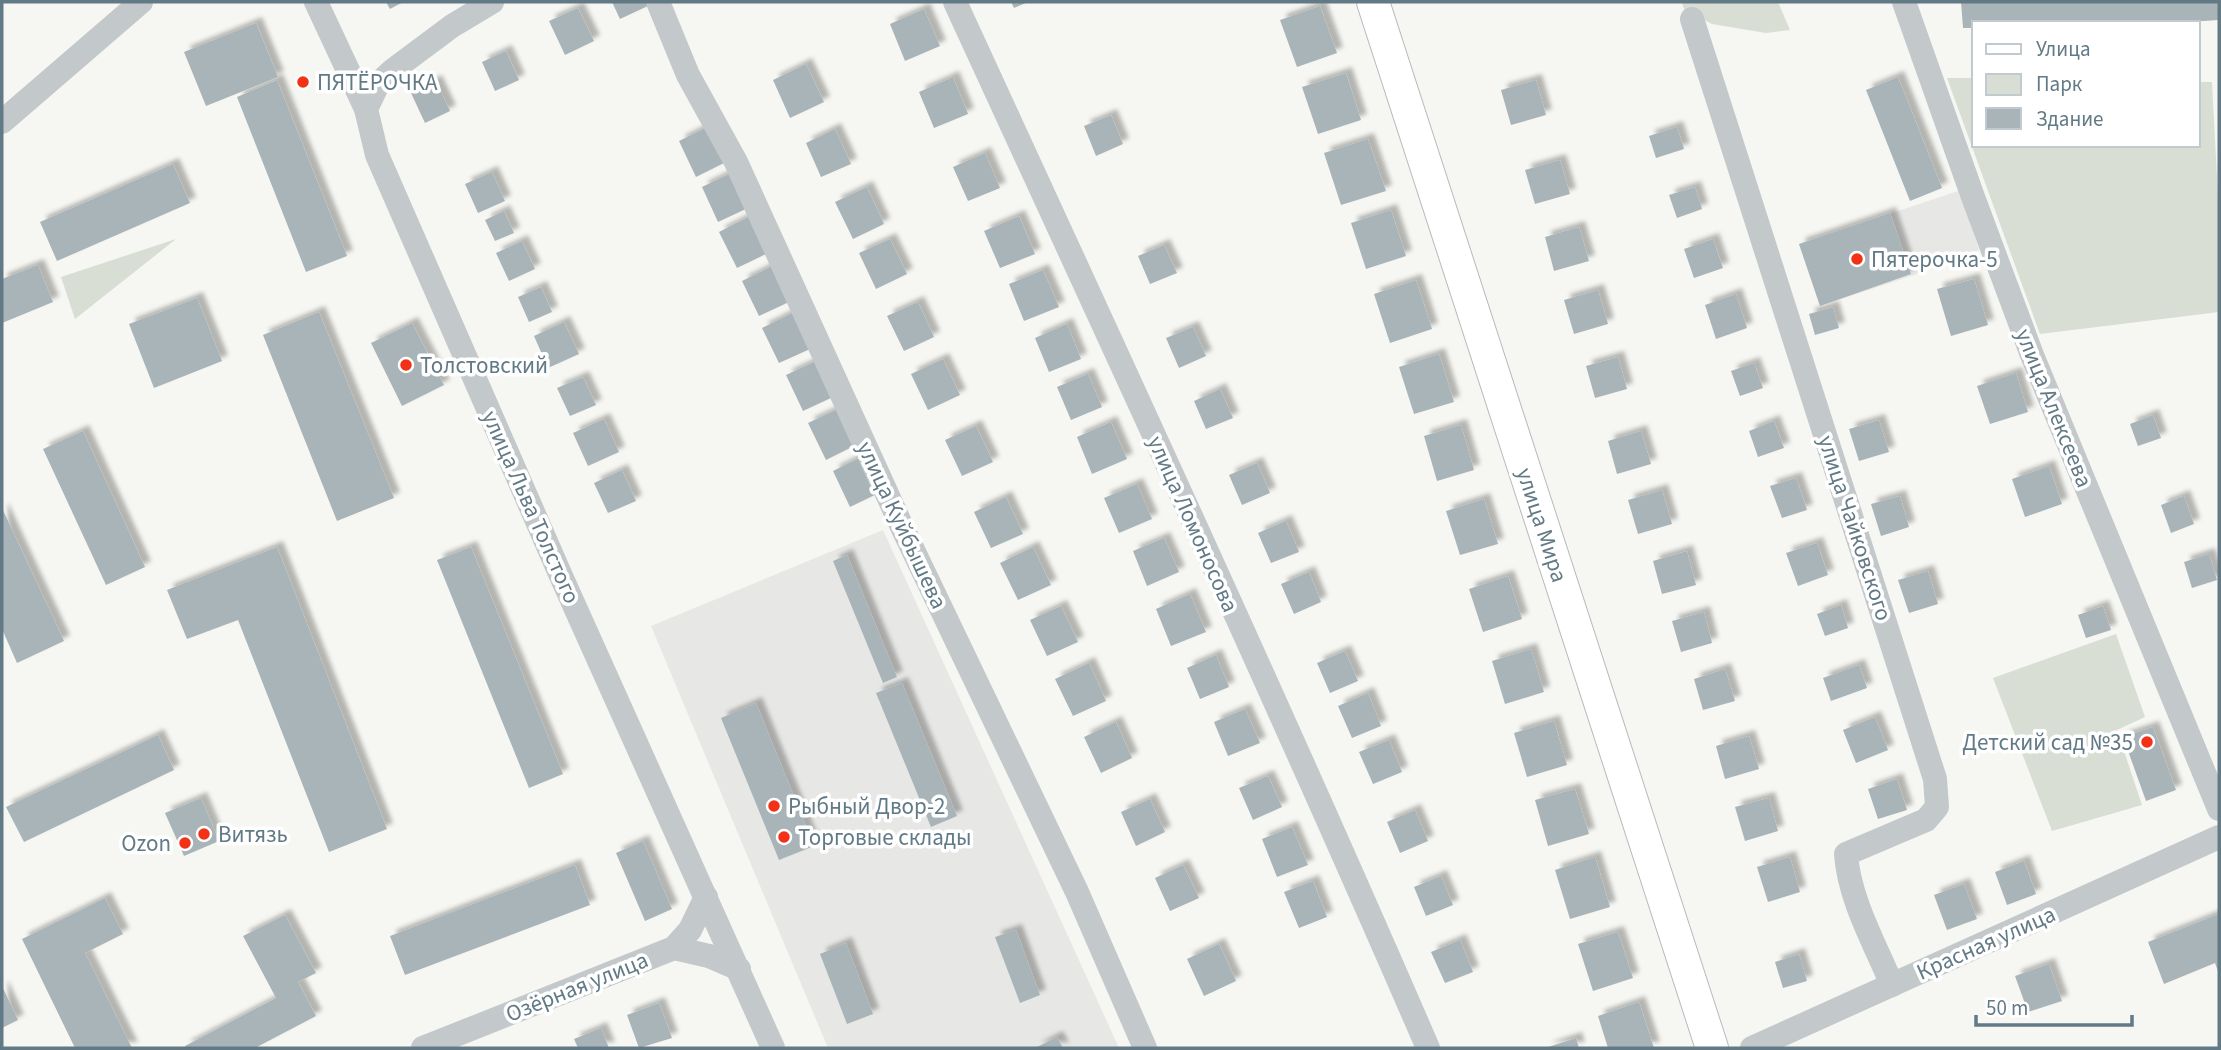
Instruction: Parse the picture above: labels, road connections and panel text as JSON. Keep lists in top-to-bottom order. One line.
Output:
{"streets":{"main road":["улица Мира"],"street":["улица Алексеева","улица Льва Толстого","улица Ломоносова","улица Куйбышева","улица Чайковского","Красная улица","Озёрная улица"]},"crossings":[["улица Льва Толстого","Озёрная улица"],["улица Чайковского","Красная улица"]],"places":["ПЯТЁРОЧКА","Пятерочка-5","Толстовский","Детский сад №35","Рыбный Двор-2","Витязь","Торговые склады","Ozon"],"legend":["Улица","Парк","Здание"],"scale_bar":"50 m"}
